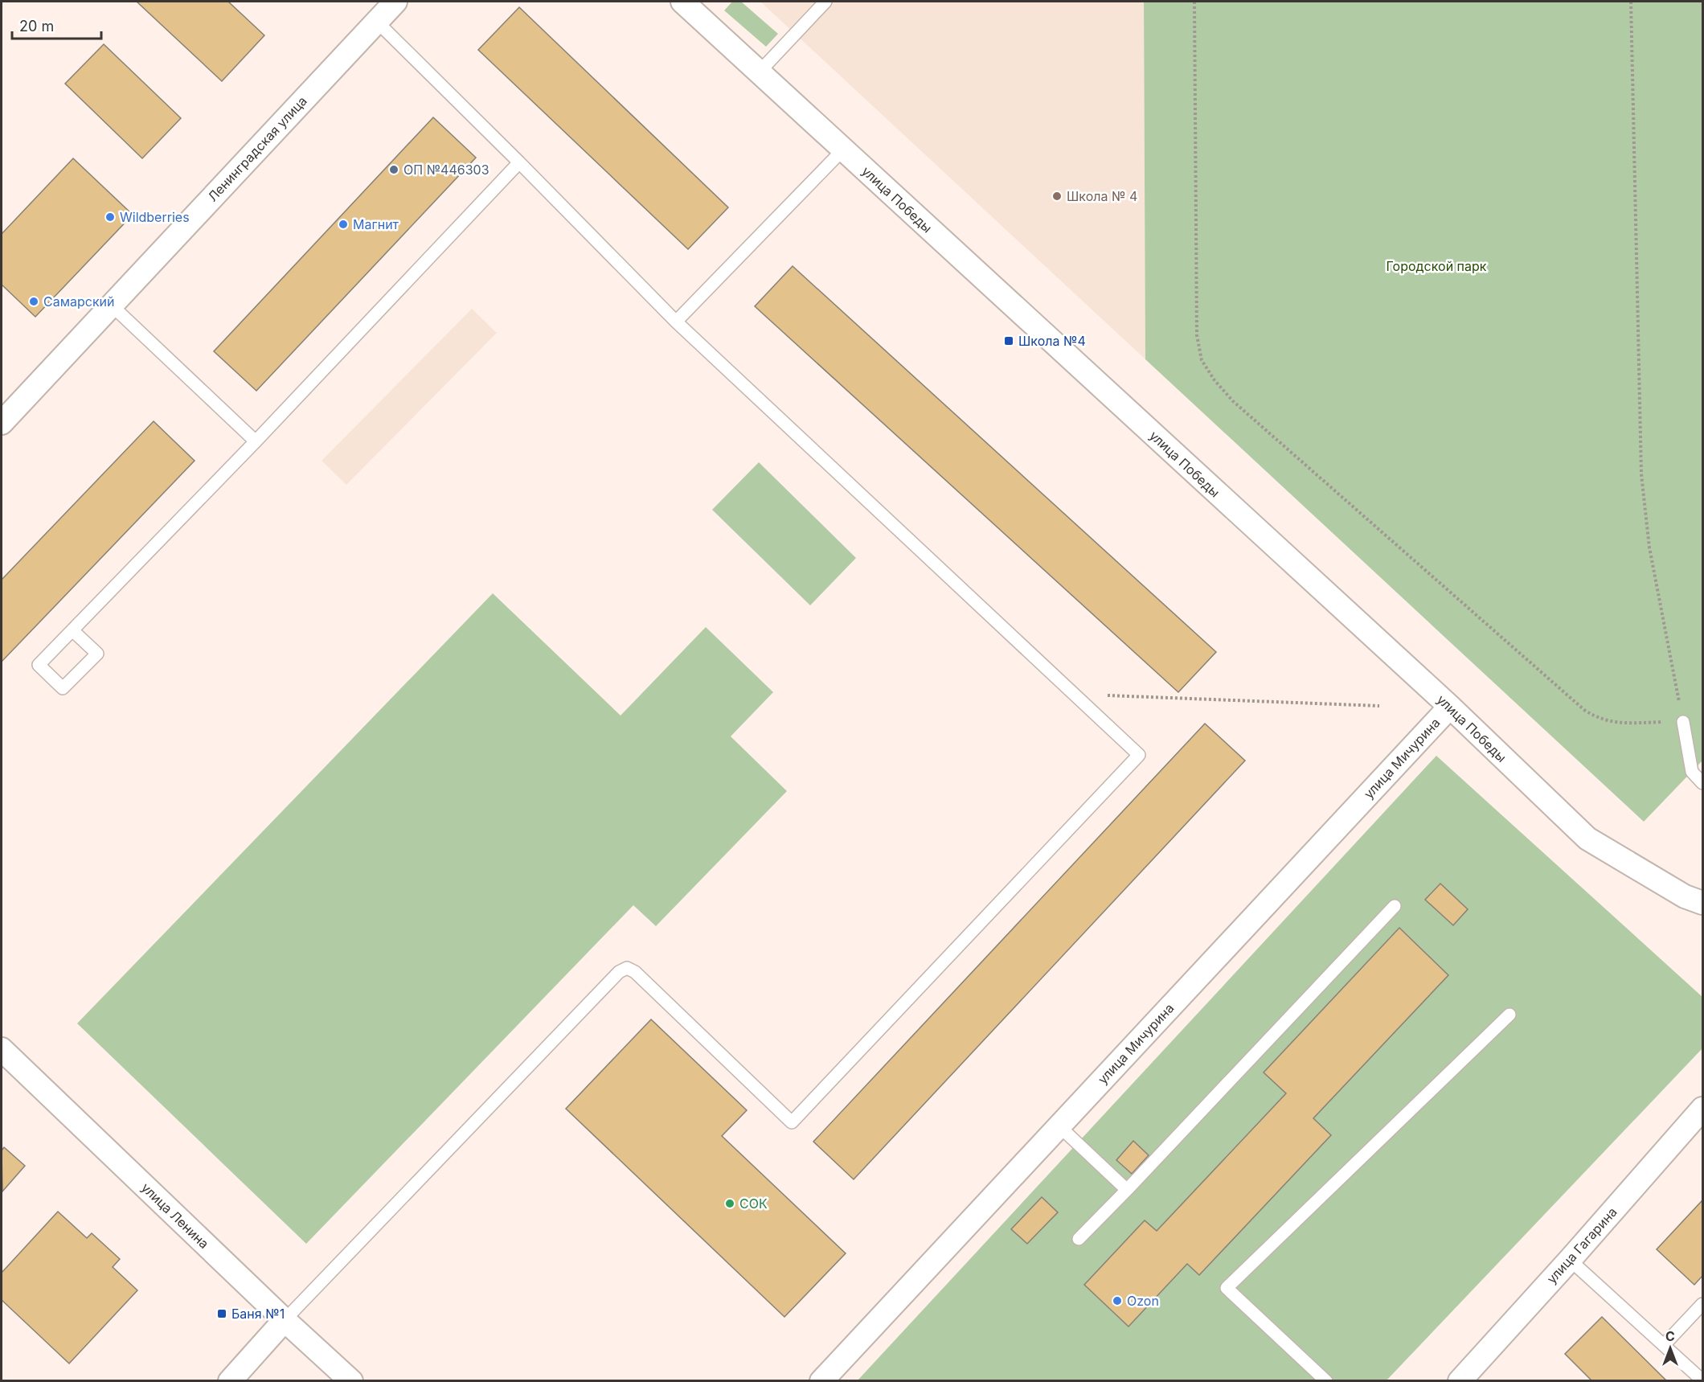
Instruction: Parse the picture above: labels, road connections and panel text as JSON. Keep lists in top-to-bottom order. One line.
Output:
{"streets":{"street":["Ленинградская улица","улица Победы","улица Мичурина","улица Ленина","улица Гагарина"]},"crossings":[["улица Победы","улица Мичурина"]],"parks":["Городской парк"],"places":{"other":["ОП №446303","Школа № 4","Wildberries","Магнит","Самарский","СОК","Ozon"],"transit":["Школа №4","Баня №1"]},"scale_bar":"20 m","north":"top"}
